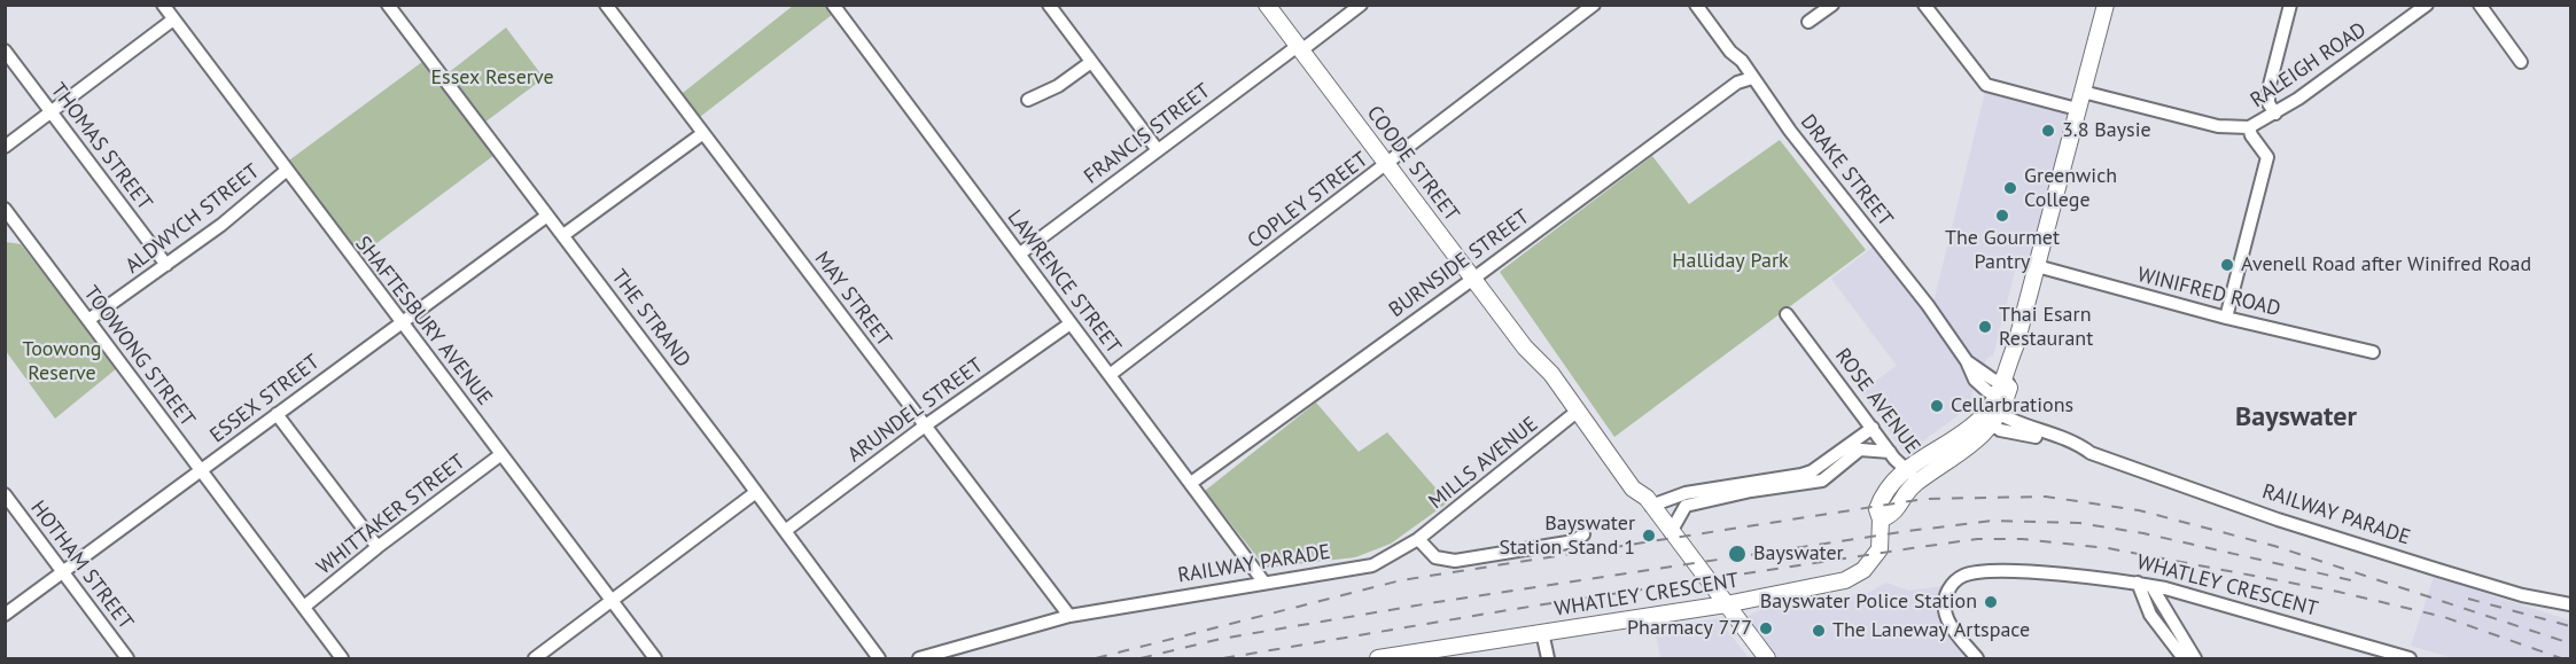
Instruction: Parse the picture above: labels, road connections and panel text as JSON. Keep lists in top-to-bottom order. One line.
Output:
{"streets":{"main road":["COODE STREET","WHATLEY CRESCENT"],"street":["RALEIGH ROAD","FRANCIS STREET","THOMAS STREET","DRAKE STREET","COPLEY STREET","ALDWYCH STREET","BURNSIDE STREET","LAWRENCE STREET","WINIFRED ROAD","MAY STREET","THE STRAND","SHAFTESBURY AVENUE","TOOWONG STREET","ESSEX STREET","ROSE AVENUE","ARUNDEL STREET","MILLS AVENUE","WHITTAKER STREET","RAILWAY PARADE","HOTHAM STREET"]},"crossings":[["FRANCIS STREET","COODE STREET"],["FRANCIS STREET","LAWRENCE STREET"],["THOMAS STREET","ALDWYCH STREET"],["COODE STREET","COPLEY STREET"],["COODE STREET","BURNSIDE STREET"],["COODE STREET","MILLS AVENUE"],["COODE STREET","WHATLEY CRESCENT"],["DRAKE STREET","BURNSIDE STREET"],["DRAKE STREET","RAILWAY PARADE"],["COPLEY STREET","LAWRENCE STREET"],["ALDWYCH STREET","SHAFTESBURY AVENUE"],["ALDWYCH STREET","TOOWONG STREET"],["BURNSIDE STREET","LAWRENCE STREET"],["LAWRENCE STREET","ARUNDEL STREET"],["LAWRENCE STREET","RAILWAY PARADE"],["MAY STREET","ARUNDEL STREET"],["MAY STREET","RAILWAY PARADE"],["THE STRAND","ESSEX STREET"],["THE STRAND","ARUNDEL STREET"],["SHAFTESBURY AVENUE","ESSEX STREET"],["SHAFTESBURY AVENUE","WHITTAKER STREET"],["TOOWONG STREET","ESSEX STREET"],["TOOWONG STREET","WHITTAKER STREET"],["ESSEX STREET","HOTHAM STREET"],["ROSE AVENUE","WHATLEY CRESCENT"],["MILLS AVENUE","RAILWAY PARADE"]],"districts":["Bayswater"],"parks":["Essex Reserve","Halliday Park","Toowong Reserve"],"places":["3.8 Baysie","Greenwich College","The Gourmet Pantry","Avenell Road after Winifred Road","Thai Esarn Restaurant","Cellarbrations","Bayswater Station Stand 1","Bayswater","Bayswater Police Station","Pharmacy 777","The Laneway Artspace"]}
